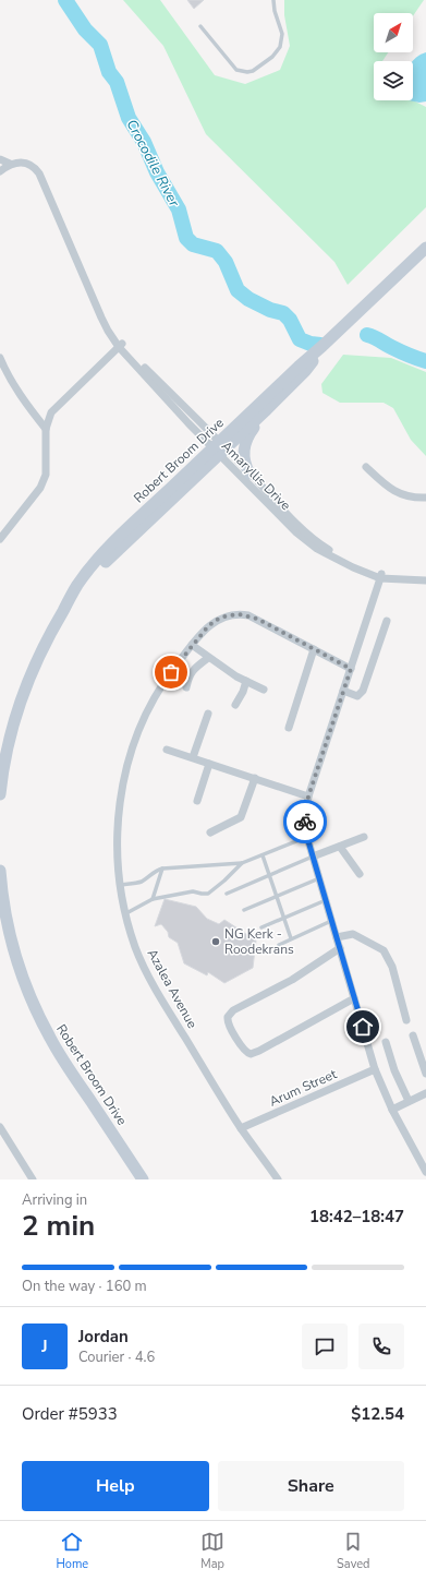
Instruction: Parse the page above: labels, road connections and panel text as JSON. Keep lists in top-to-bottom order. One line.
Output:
{"streets":{"street":["Robert Broom Drive","Amaryllis Drive","Azalea Avenue","Arum Street"]},"crossings":[["Robert Broom Drive","Amaryllis Drive"],["Azalea Avenue","Arum Street"]],"water":["Crocodile River"],"places":["NG Kerk - Roodekrans"],"north":"top right","page":{"heading":["2 min","Arriving in","18:42–18:47"],"panel":["Jordan","Courier · 4.6","Order #5933","$12.54"],"bar":"On the way · 160 m","round":"J","buttons":["Help","Share"],"tabs":["Home","Map","Saved"]}}
